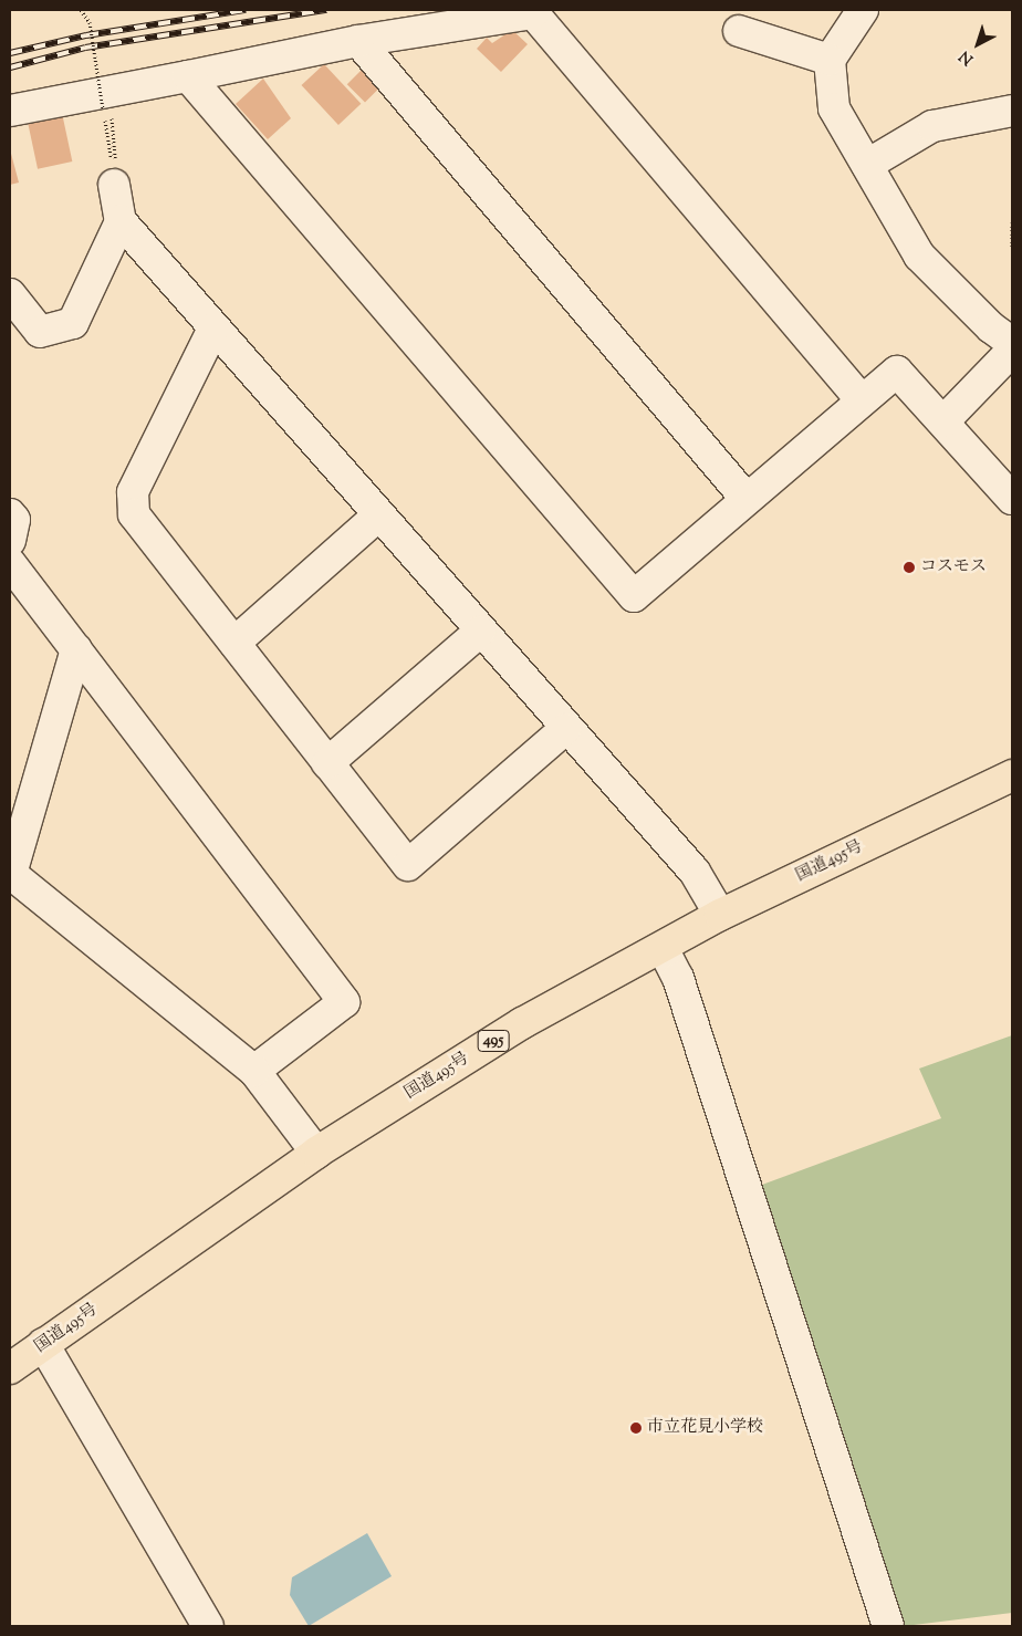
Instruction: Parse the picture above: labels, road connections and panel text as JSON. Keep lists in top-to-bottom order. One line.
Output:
{"streets":{"highway":["国道495号","495"]},"places":["コスモス","市立花見小学校"],"north":"bottom left"}
